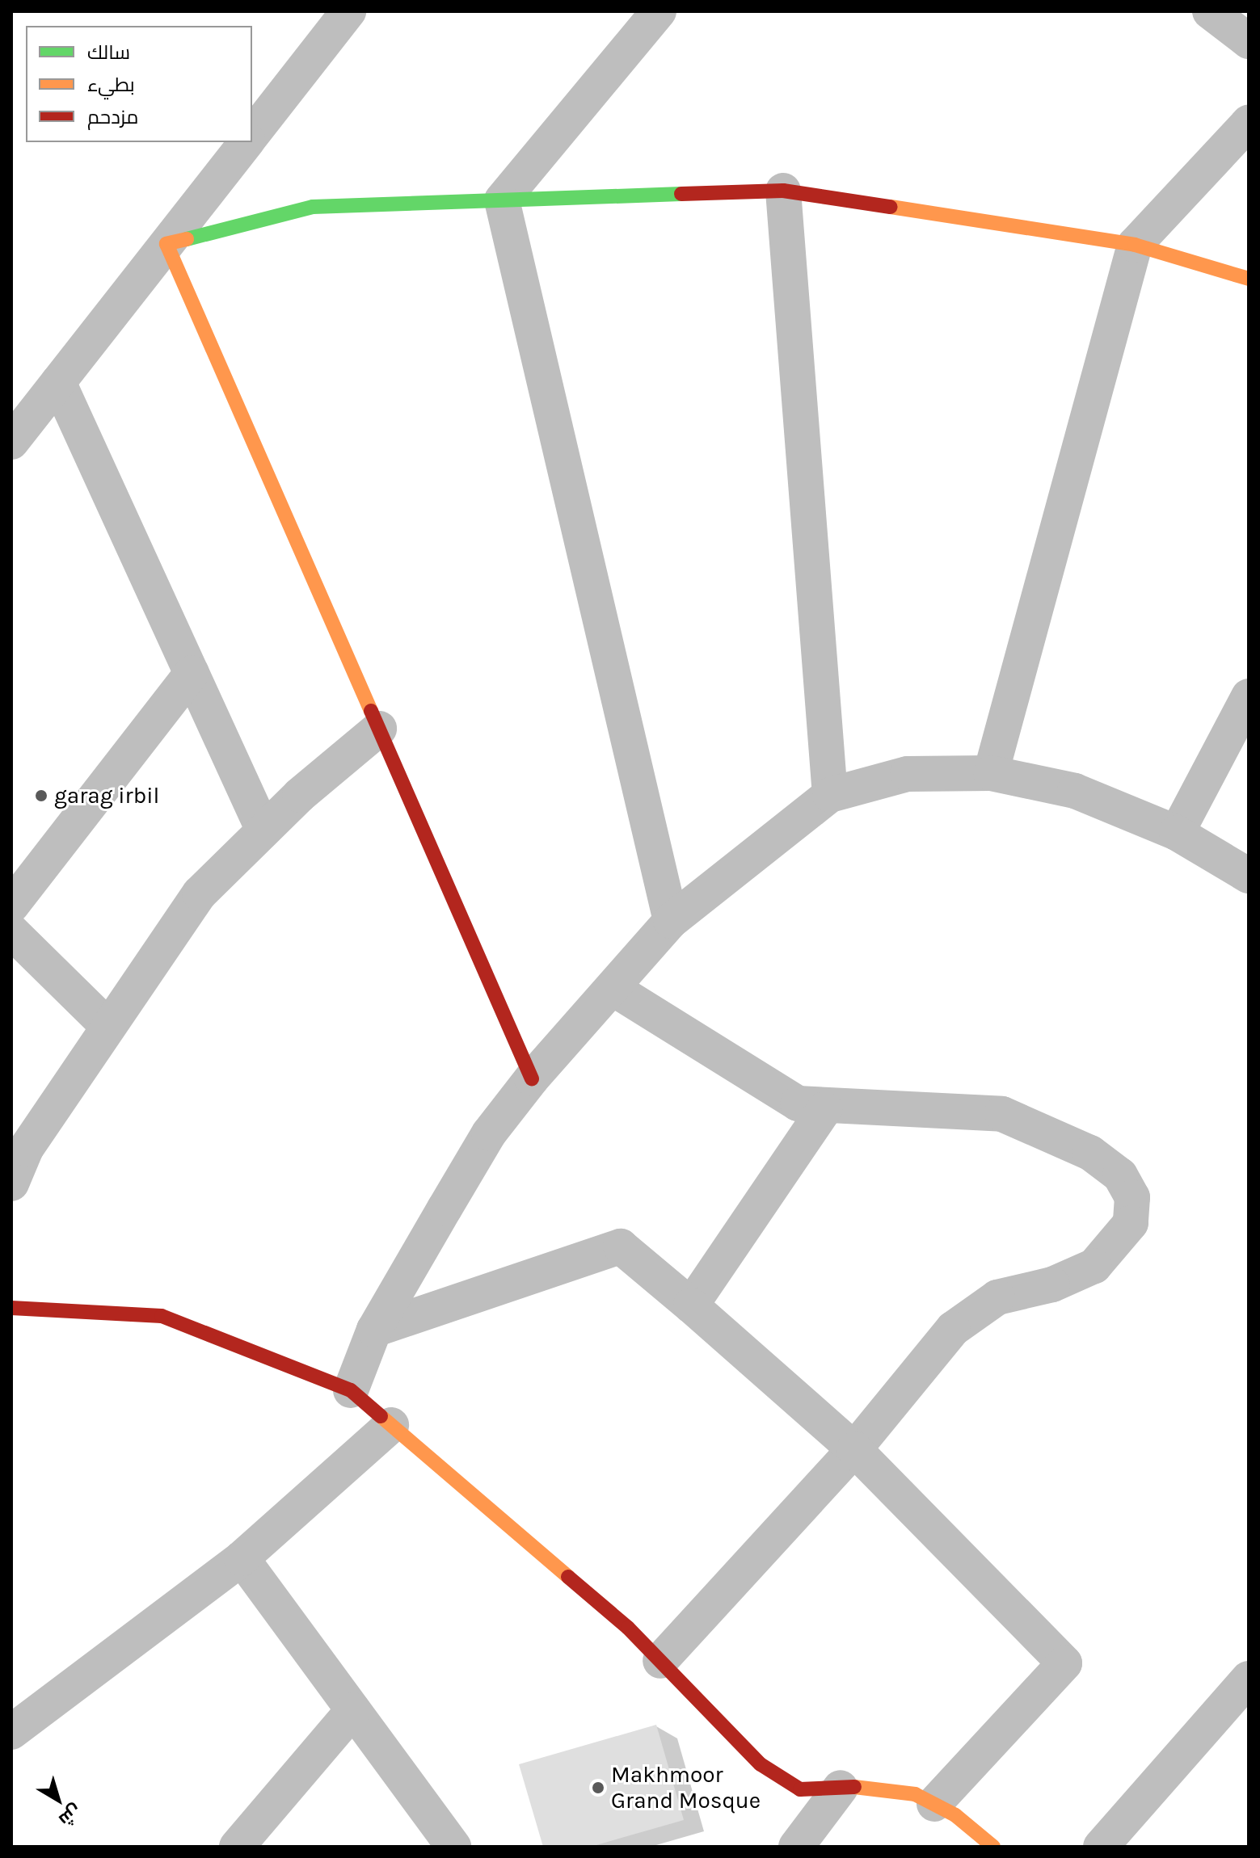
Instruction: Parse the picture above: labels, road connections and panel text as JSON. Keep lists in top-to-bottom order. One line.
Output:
{"places":["garag irbil","Makhmoor Grand Mosque"],"legend":["سالك","بطيء","مزدحم"],"north":"bottom right"}
